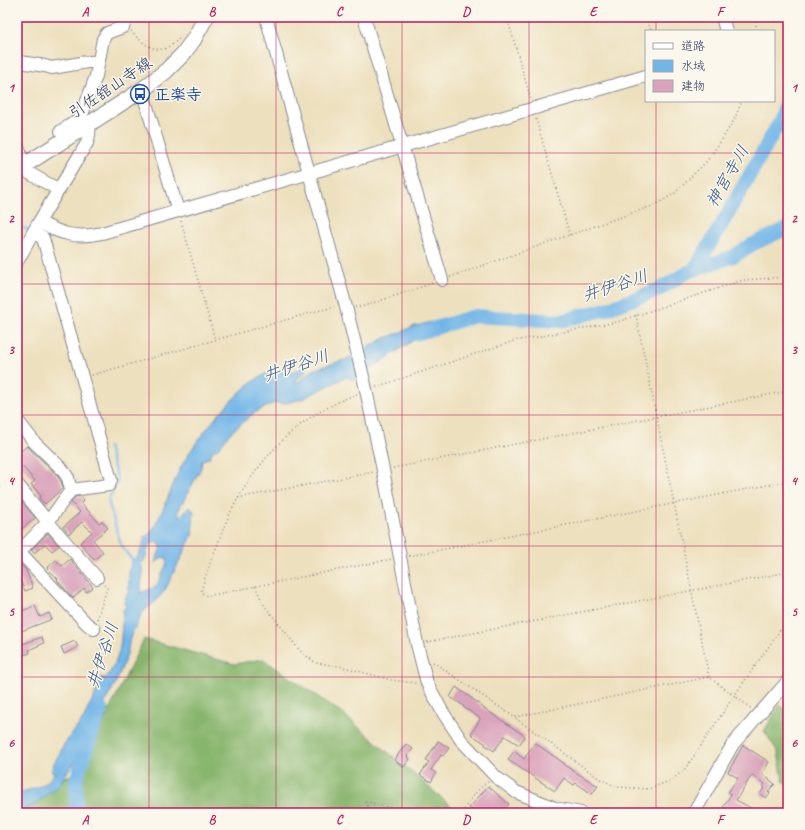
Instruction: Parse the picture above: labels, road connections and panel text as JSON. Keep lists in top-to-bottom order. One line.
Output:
{"streets":{"main road":["引佐舘山寺線"]},"water":["神宮寺川","井伊谷川"],"places":{"bus stop":["正楽寺"]},"legend":["道路","水域","建物"],"grid":{"columns":["A","B","C","D","E","F"],"rows":["1","2","3","4","5","6"]}}
